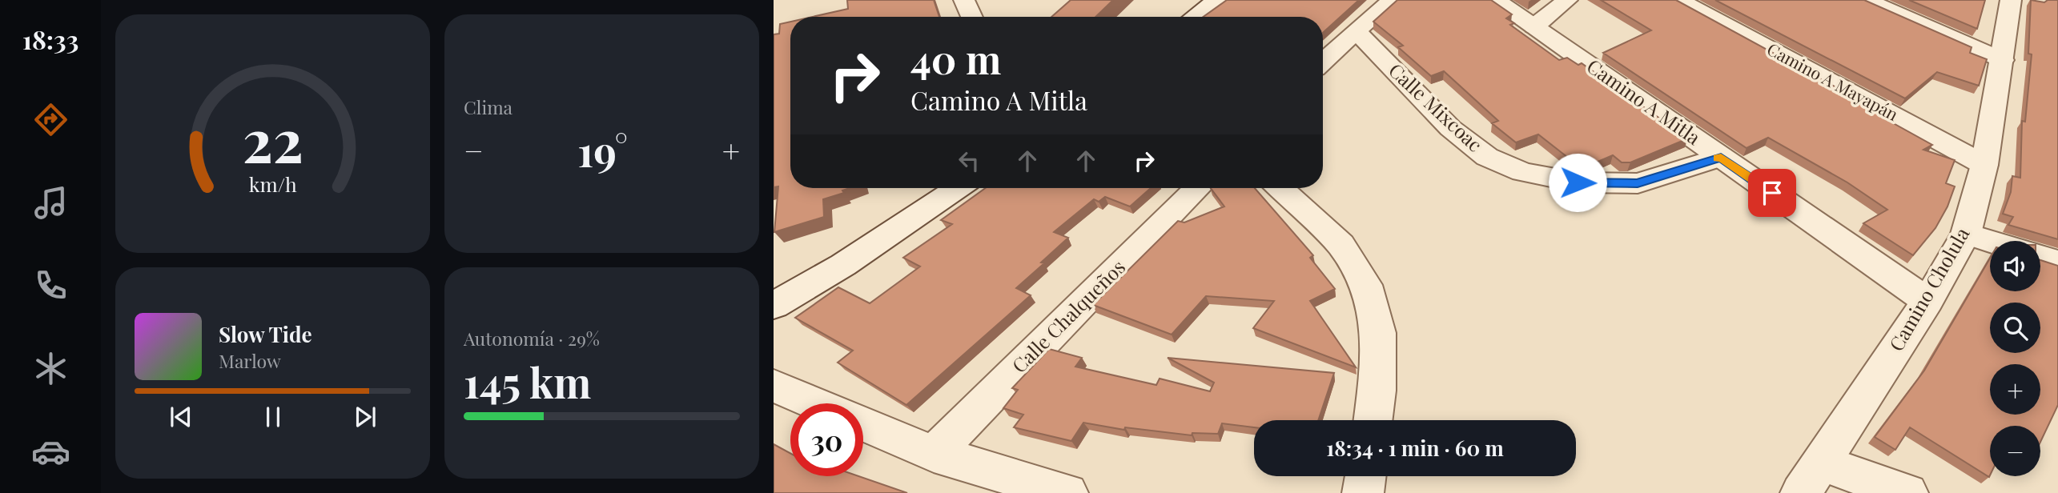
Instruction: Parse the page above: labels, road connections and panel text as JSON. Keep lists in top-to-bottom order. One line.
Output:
{"streets":{"street":["Camino A Mayapán","Camino A Mitla","Calle Mixcoac","Camino Cholula","Calle Chalqueños"]},"crossings":[["Camino A Mayapán","Camino Cholula"],["Camino A Mitla","Calle Mixcoac"],["Camino A Mitla","Camino Cholula"]],"page":{"tabs":"18:33","tile":["Clima",["Autonomía · 29%","145 km"]],"turn":["40 m","Camino A Mitla"],"heat":["−","19°","+"],"map_buttons":["+","−"],"song":["Slow Tide","Marlow"],"limit":"30","trip":"18:34 · 1 min · 60 m","gauge":["22","km/h"]}}
